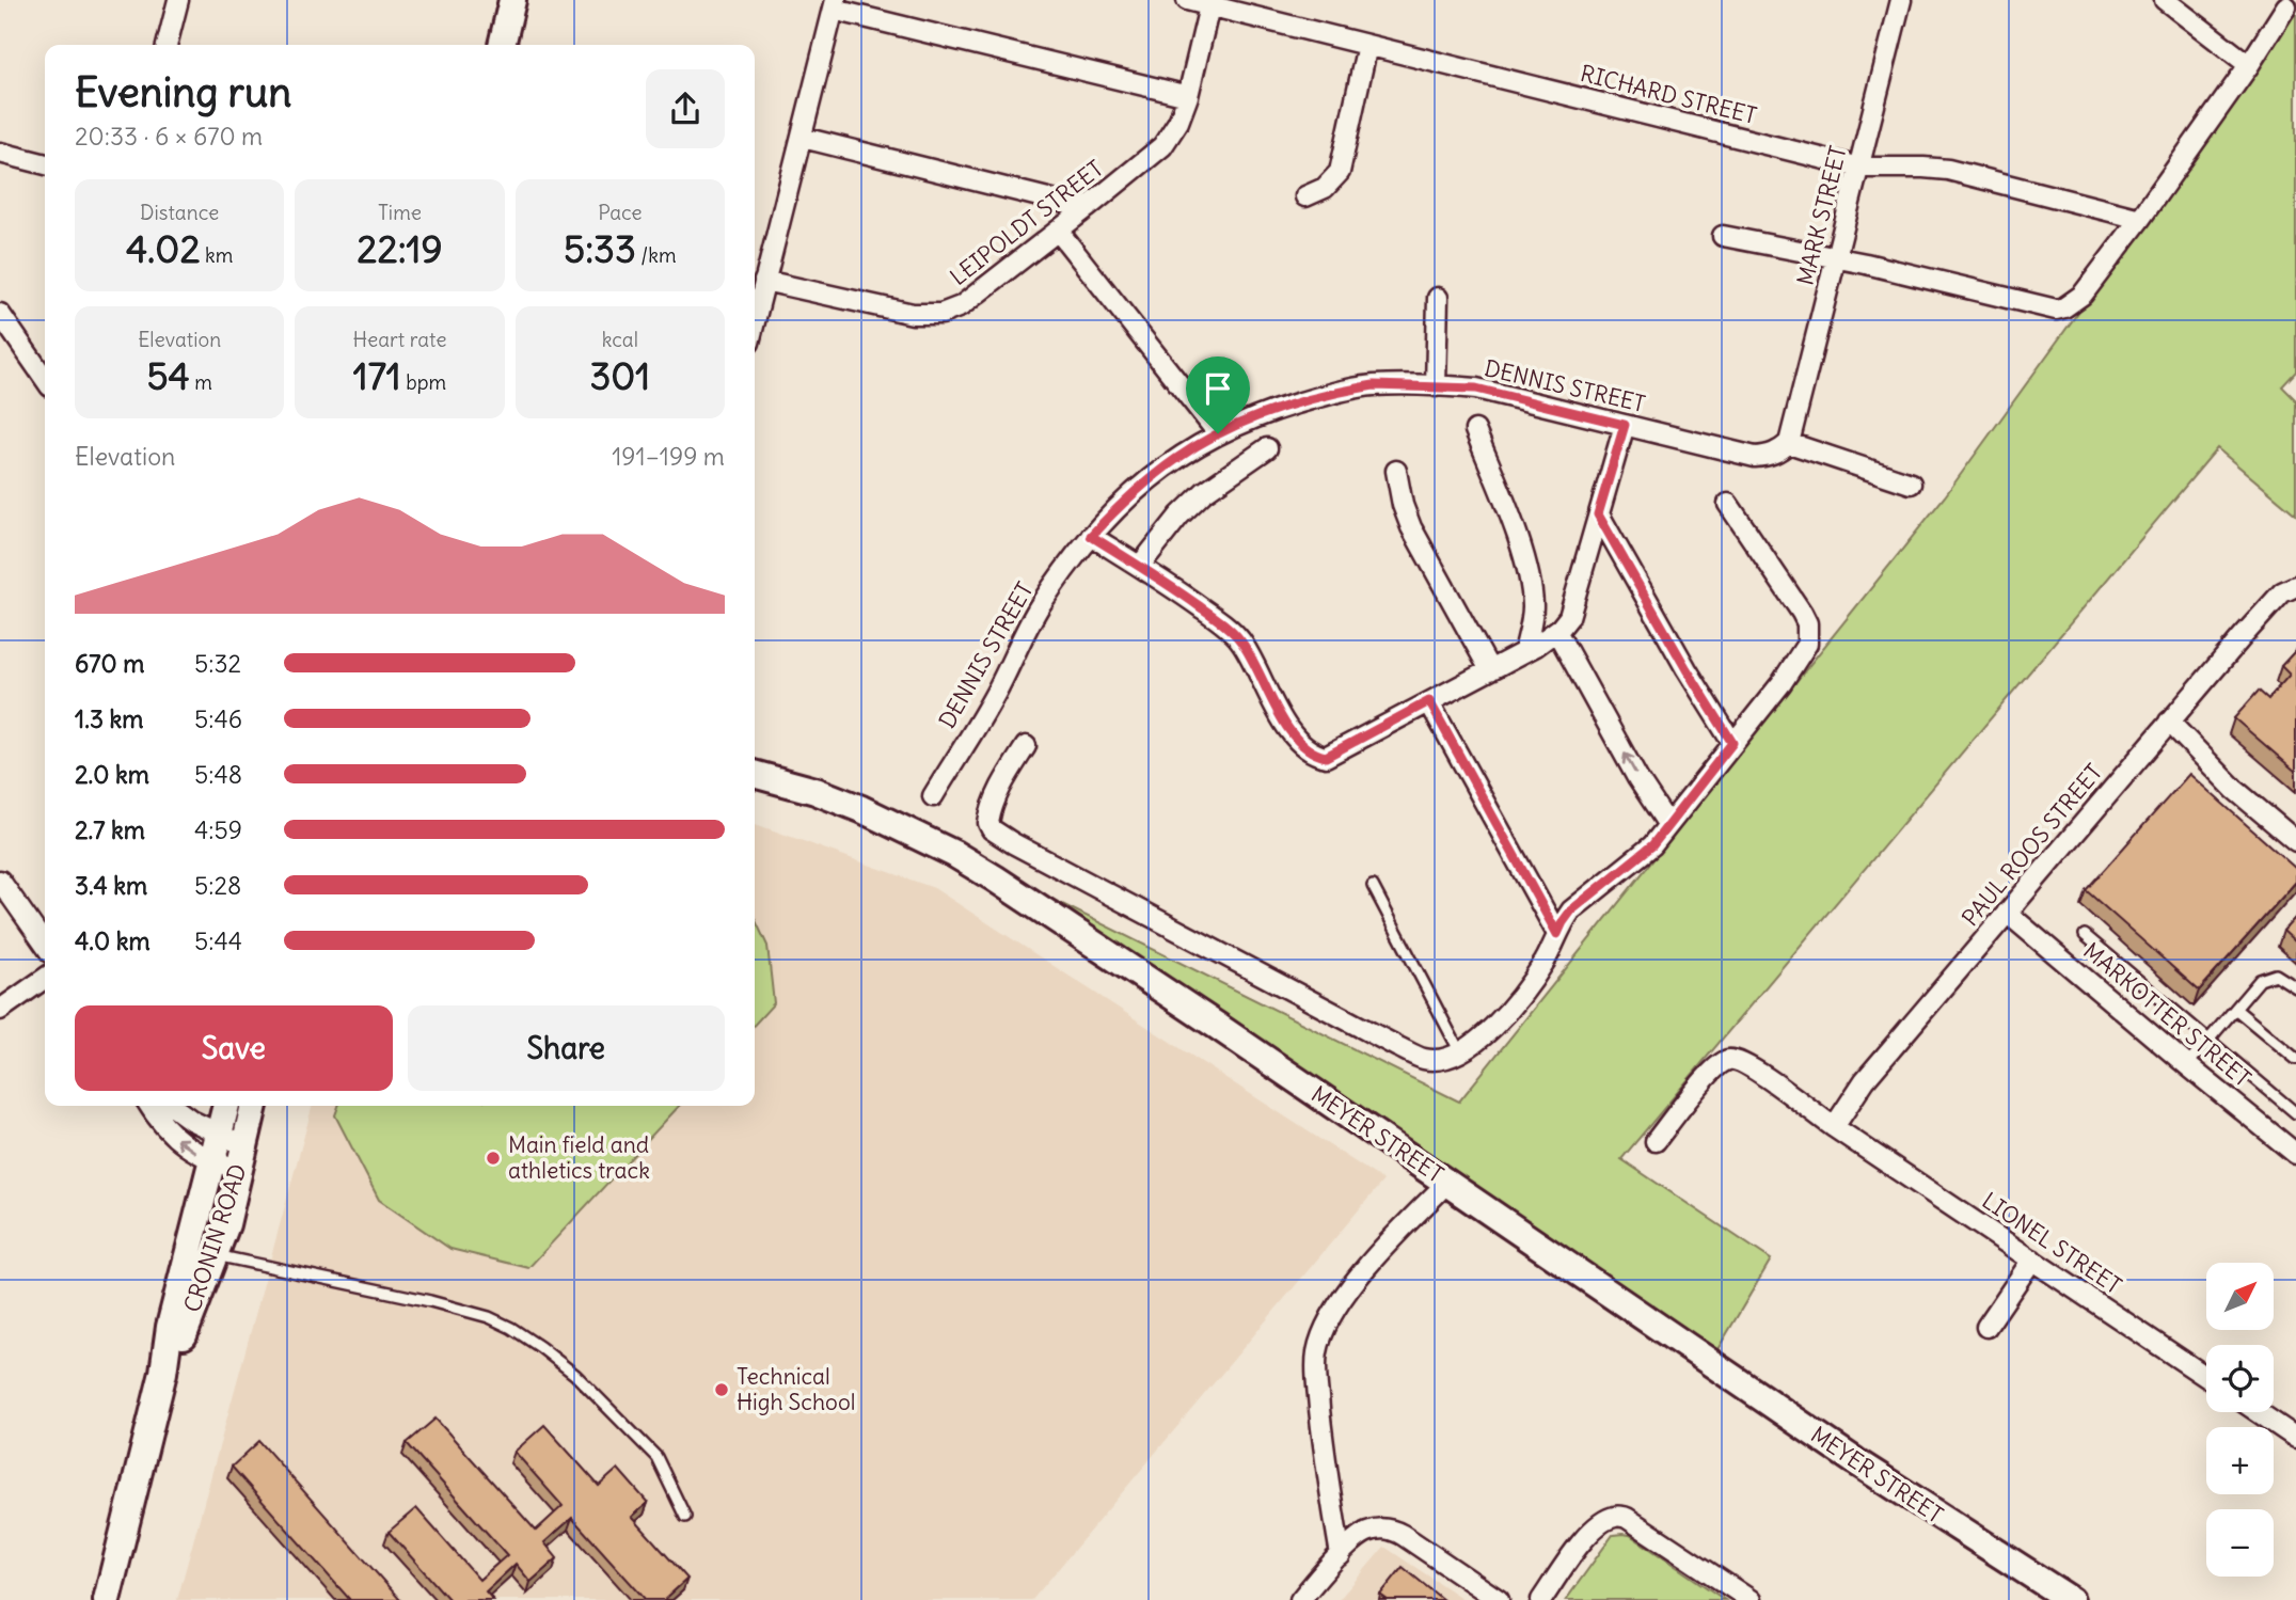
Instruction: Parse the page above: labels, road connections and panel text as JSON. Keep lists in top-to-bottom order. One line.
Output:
{"streets":{"street":["RICHARD STREET","MARK STREET","LEIPOLDT STREET","DENNIS STREET","PAUL ROOS STREET","MARKOTTER STREET","MEYER STREET","CRONIN ROAD","LIONEL STREET"]},"crossings":[["RICHARD STREET","MARK STREET"],["RICHARD STREET","LEIPOLDT STREET"],["MARK STREET","DENNIS STREET"],["PAUL ROOS STREET","MARKOTTER STREET"],["PAUL ROOS STREET","LIONEL STREET"]],"places":["Main field and athletics track","Technical High School"],"north":"top right","page":{"heading":["Evening run","20:33 · 6 × 670 m"],"stats":[["Distance","4.02 km"],["Time","22:19"],["Pace","5:33 /km"],["Elevation","54 m"],["Heart rate","171 bpm"],["kcal","301"]],"chart":["Elevation","191–199 m"],"list":[{"name":"670 m","note":"5:32"},{"name":"1.3 km","note":"5:46"},{"name":"2.0 km","note":"5:48"},{"name":"2.7 km","note":"4:59"},{"name":"3.4 km","note":"5:28"},{"name":"4.0 km","note":"5:44"}],"buttons":["Save","Share"],"map_buttons":["+","−"]}}
